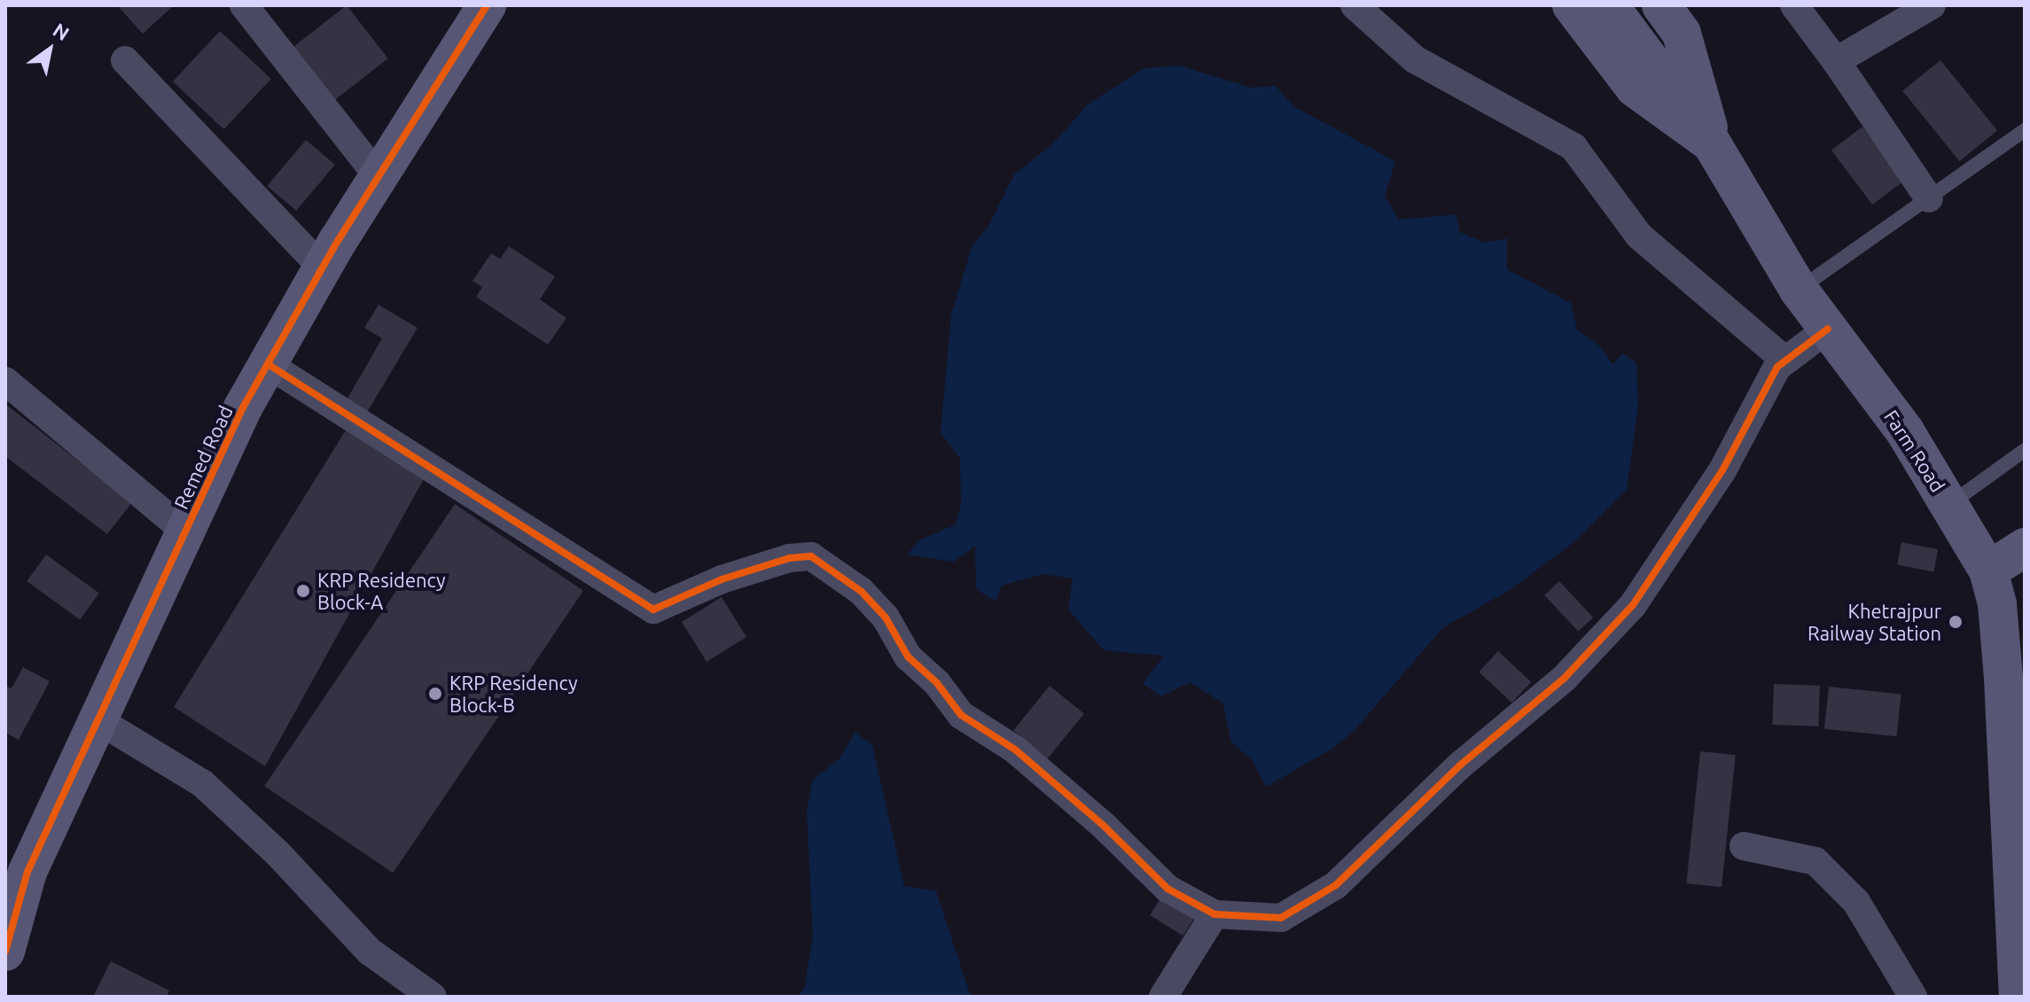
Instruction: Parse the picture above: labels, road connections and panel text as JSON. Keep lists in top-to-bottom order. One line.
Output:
{"streets":{"street":["Farm Road","Remed Road"]},"places":["KRP Residency Block-A","Khetrajpur Railway Station","KRP Residency Block-B"],"north":"top right"}
